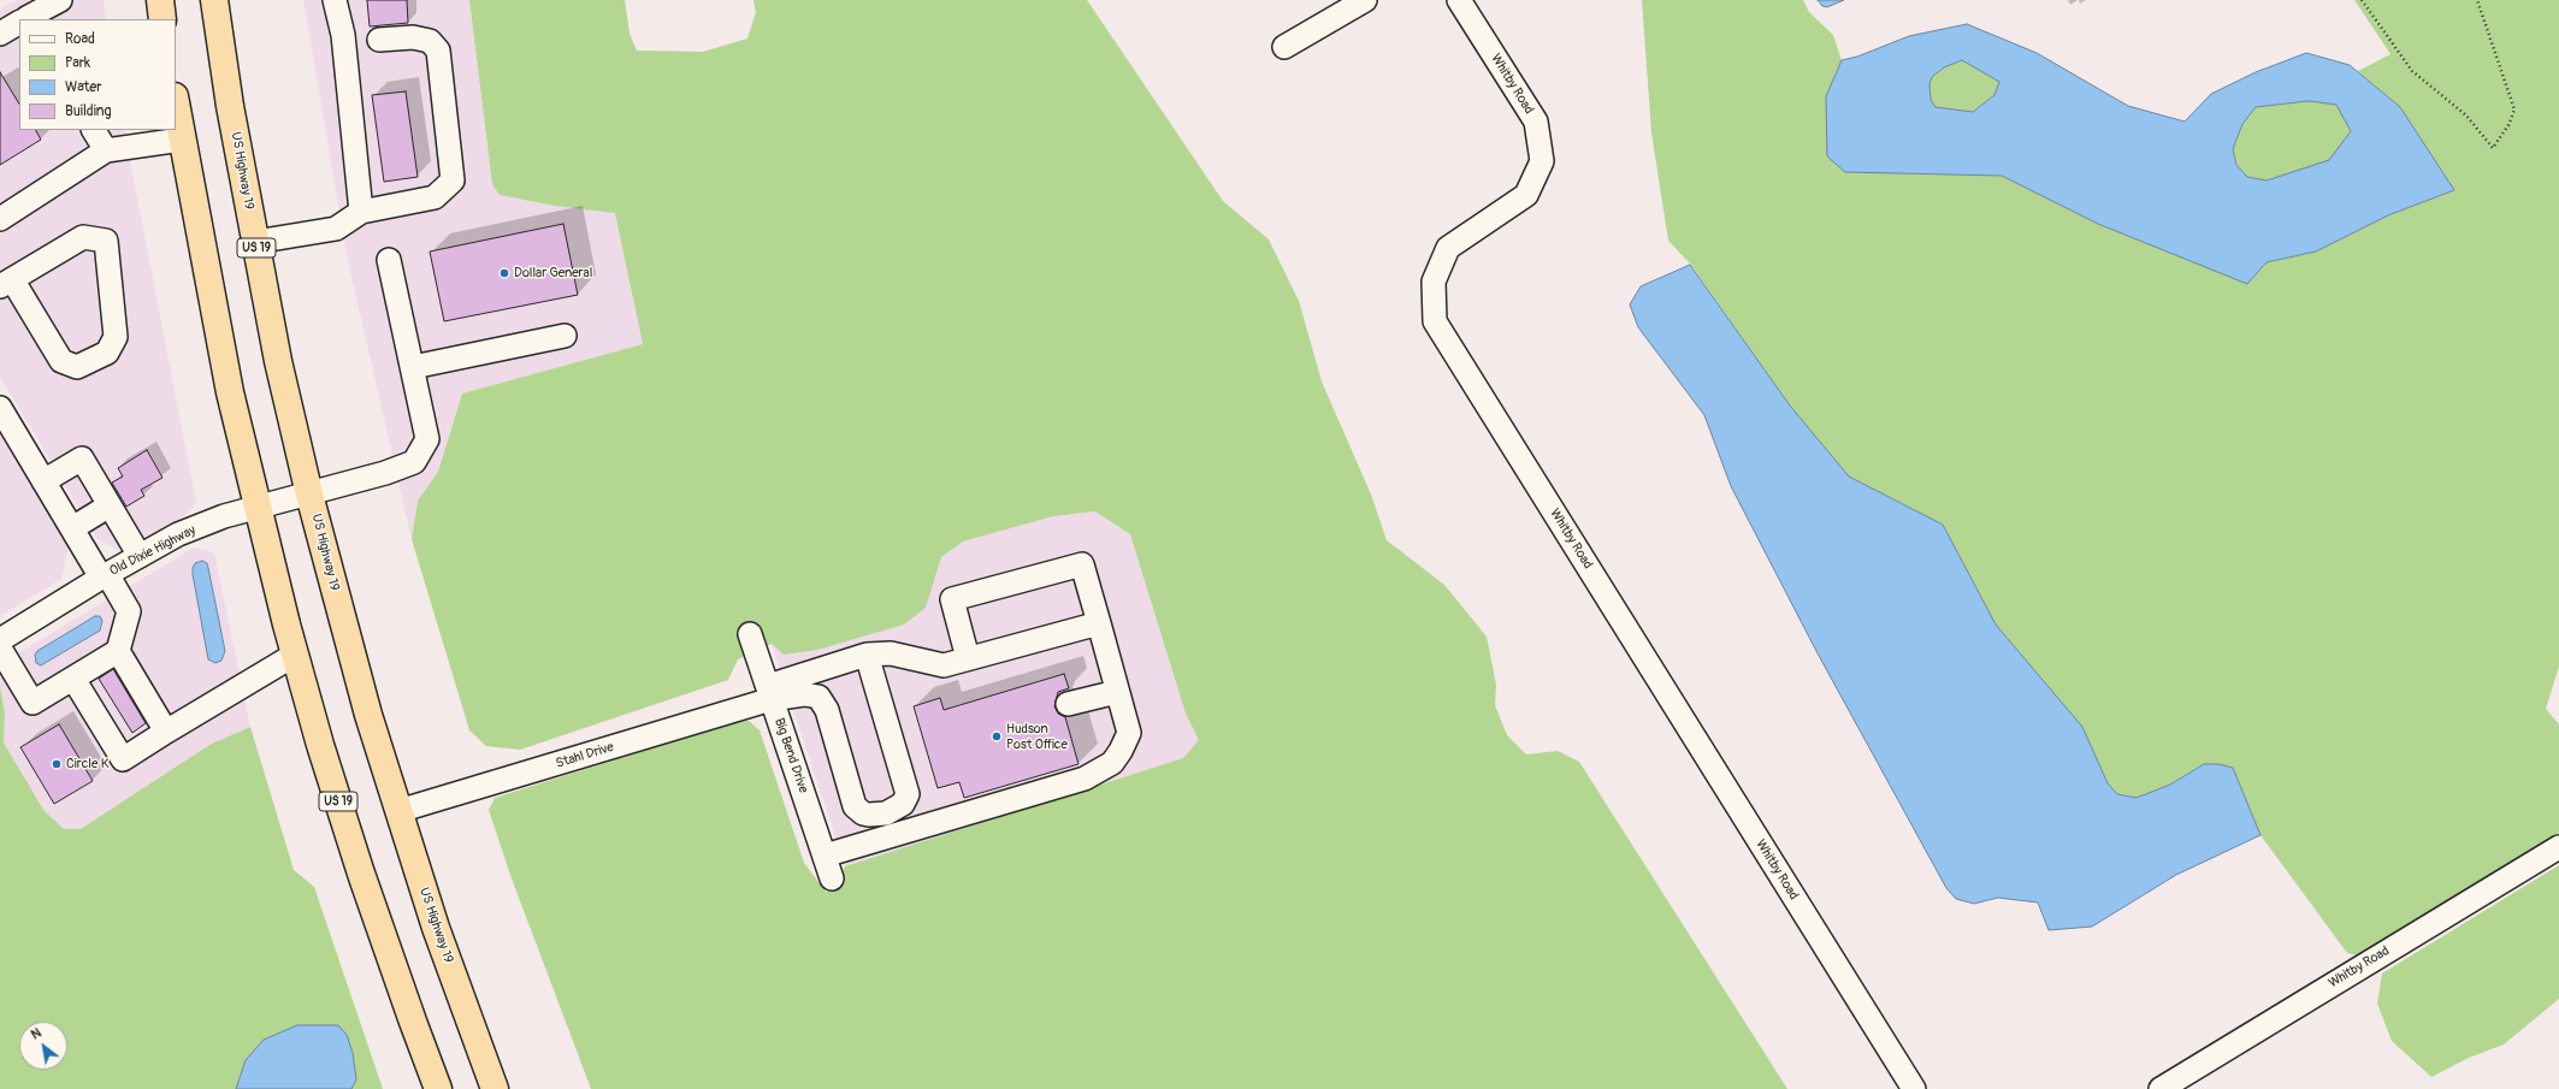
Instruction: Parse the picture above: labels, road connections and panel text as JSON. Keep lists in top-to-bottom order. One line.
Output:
{"streets":{"highway":["US Highway 19","US 19"],"street":["Whitby Road","Old Dixie Highway","Stahl Drive","Big Bend Drive"]},"crossings":[["US Highway 19","Old Dixie Highway"],["US Highway 19","Stahl Drive"],["US 19","Old Dixie Highway"],["Stahl Drive","Big Bend Drive"]],"places":["Dollar General","Hudson Post Office","Circle K"],"legend":["Road","Park","Water","Building"],"north":"top left"}
